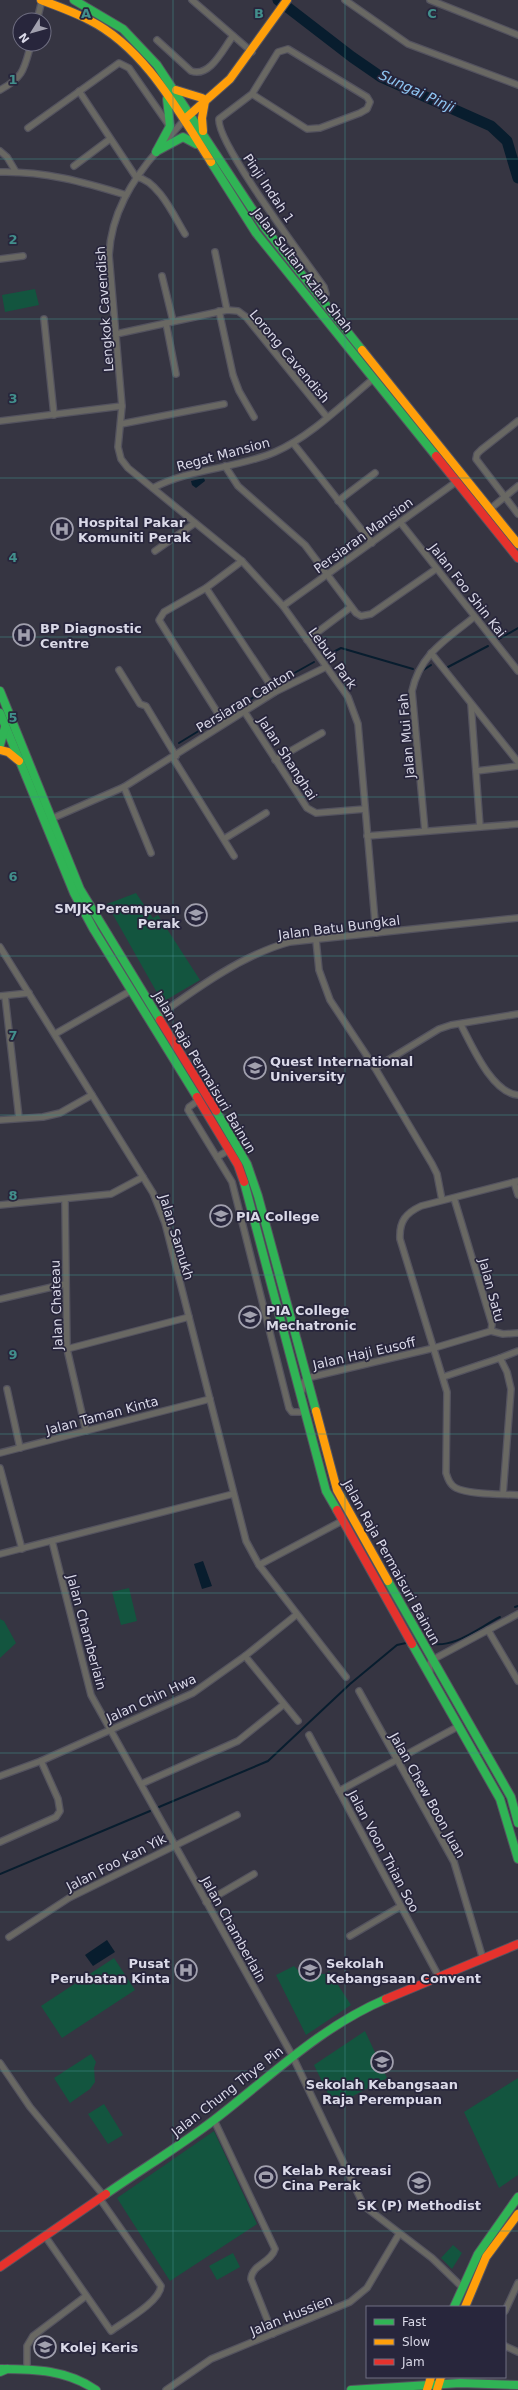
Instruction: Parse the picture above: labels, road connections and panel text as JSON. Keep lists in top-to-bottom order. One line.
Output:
{"streets":{"main road":["Jalan Sultan Azlan Shah","Jalan Raja Permaisuri Bainun","Jalan Chung Thye Pin"],"street":["Pinji Indah 1","Lengkok Cavendish","Lorong Cavendish","Regat Mansion","Persiaran Mansion","Jalan Foo Shin Kai","Lebuh Park","Persiaran Canton","Jalan Mui Fah","Jalan Shanghai","Jalan Batu Bungkal","Jalan Samukh","Jalan Satu","Jalan Chateau","Jalan Haji Eusoff","Jalan Taman Kinta","Jalan Chamberlain","Jalan Chin Hwa","Jalan Chew Boon Juan","Jalan Voon Thian Soo","Jalan Foo Kan Yik","Jalan Hussien"]},"crossings":[["Pinji Indah 1","Jalan Sultan Azlan Shah"],["Jalan Sultan Azlan Shah","Lengkok Cavendish"],["Jalan Sultan Azlan Shah","Regat Mansion"],["Jalan Sultan Azlan Shah","Persiaran Mansion"],["Lengkok Cavendish","Lorong Cavendish"],["Lengkok Cavendish","Lebuh Park"],["Lorong Cavendish","Regat Mansion"],["Regat Mansion","Lebuh Park"],["Persiaran Mansion","Jalan Foo Shin Kai"],["Persiaran Mansion","Lebuh Park"],["Jalan Foo Shin Kai","Jalan Mui Fah"],["Lebuh Park","Persiaran Canton"],["Lebuh Park","Jalan Shanghai"],["Lebuh Park","Jalan Batu Bungkal"],["Persiaran Canton","Jalan Shanghai"],["Persiaran Canton","Jalan Raja Permaisuri Bainun"],["Jalan Batu Bungkal","Jalan Raja Permaisuri Bainun"],["Jalan Raja Permaisuri Bainun","Jalan Haji Eusoff"],["Jalan Samukh","Jalan Taman Kinta"],["Jalan Samukh","Jalan Chin Hwa"],["Jalan Satu","Jalan Haji Eusoff"],["Jalan Chateau","Jalan Taman Kinta"],["Jalan Chamberlain","Jalan Chin Hwa"],["Jalan Chamberlain","Jalan Foo Kan Yik"],["Jalan Chamberlain","Jalan Chung Thye Pin"],["Jalan Chamberlain","Jalan Hussien"],["Jalan Chew Boon Juan","Jalan Chung Thye Pin"],["Jalan Voon Thian Soo","Jalan Chung Thye Pin"]],"water":["Sungai Pinji"],"places":{"hospital":["Hospital Pakar Komuniti Perak","BP Diagnostic Centre","Pusat Perubatan Kinta"],"school or university":["SMJK Perempuan Perak","Quest International University","PIA College","PIA College Mechatronic","Sekolah Kebangsaan Convent","Sekolah Kebangsaan Raja Perempuan","SK (P) Methodist","Kolej Keris"],"sports":["Kelab Rekreasi Cina Perak"]},"legend":["Fast","Slow","Jam"],"north":"bottom left","grid":{"columns":["A","B","C"],"rows":["1","2","3","4","5","6","7","8","9"]}}
